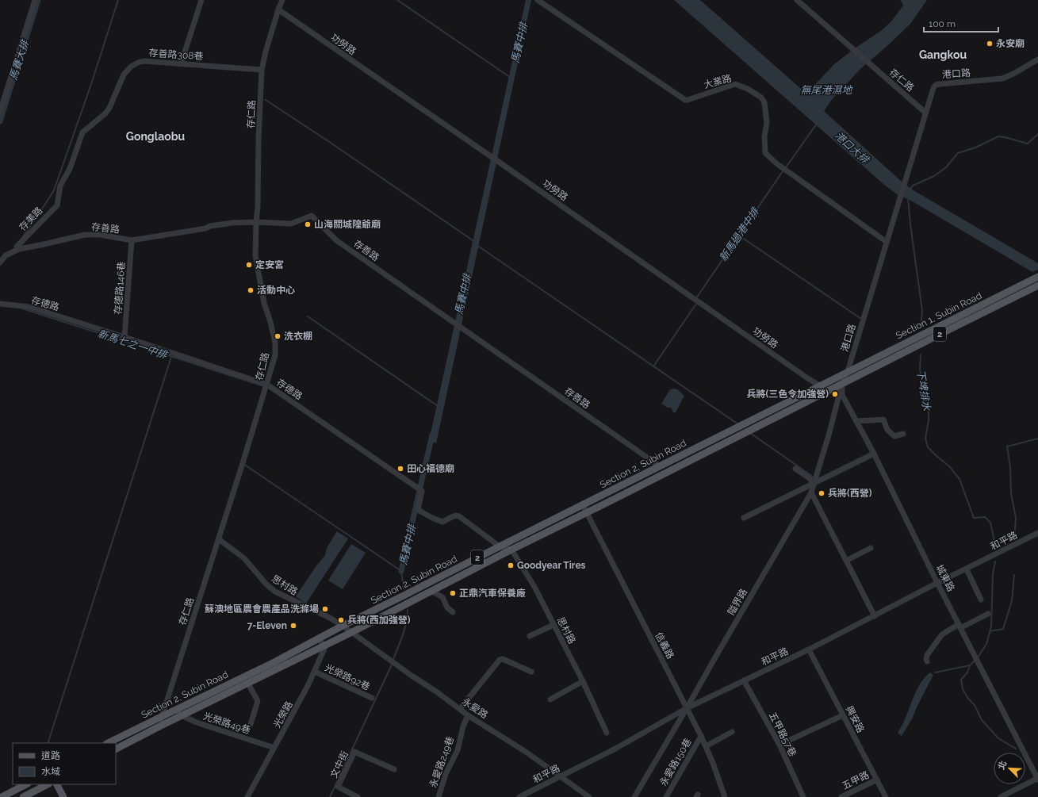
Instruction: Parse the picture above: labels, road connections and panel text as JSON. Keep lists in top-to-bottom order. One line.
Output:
{"streets":{"main road":["Section 1, Subin Road","2","Section 2, Subin Road"],"street":["功勞路","存善路308巷","港口路","存仁路","大業路","存美路","存善路","存德路146巷","存德路","和平路","城東路","思村路","隘界路","信義路","光榮路92巷","永愛路","光榮路","興安路","光榮路49巷","五甲路57巷","永愛路249巷","永愛路150巷","文中街","五甲路"]},"crossings":[["功勞路","存仁路"],["功勞路","Section 2, Subin Road"],["存善路308巷","存仁路"],["存善路308巷","存美路"],["港口路","存仁路"],["港口路","大業路"],["港口路","Section 1, Subin Road"],["港口路","Section 2, Subin Road"],["港口路","城東路"],["港口路","隘界路"],["存仁路","存善路"],["存仁路","存德路"],["存仁路","Section 2, Subin Road"],["存仁路","思村路"],["存美路","存善路"],["存善路","存德路146巷"],["存善路","Section 2, Subin Road"],["存德路146巷","存德路"],["存德路","Section 2, Subin Road"],["Section 1, Subin Road","Section 2, Subin Road"],["Section 1, Subin Road","城東路"],["Section 2, Subin Road","城東路"],["Section 2, Subin Road","思村路"],["Section 2, Subin Road","信義路"],["Section 2, Subin Road","永愛路"],["Section 2, Subin Road","光榮路"],["Section 2, Subin Road","光榮路49巷"],["和平路","城東路"],["和平路","隘界路"],["和平路","信義路"],["和平路","永愛路"],["和平路","興安路"],["和平路","五甲路57巷"],["思村路","永愛路"],["隘界路","信義路"],["信義路","永愛路150巷"],["光榮路92巷","光榮路"],["永愛路","永愛路249巷"],["光榮路","光榮路49巷"],["興安路","五甲路"]],"districts":["Gangkou","Gonglaobu"],"water":["馬賽中排","馬賽大排","無尾港濕地","港口大排","新馬過港中排","新馬七之一中排","下埤排水"],"places":["永安廟","山海關城隍爺廟","定安宮","活動中心","洗衣棚","兵將(三色令加強營)","田心福德廟","兵將(西營)","Goodyear Tires","正鼎汽車保養廠","蘇澳地區農會農產品洗滌場","兵將(西加強營)","7-Eleven"],"legend":["道路","水域"],"scale_bar":"100 m","north":"top left"}
